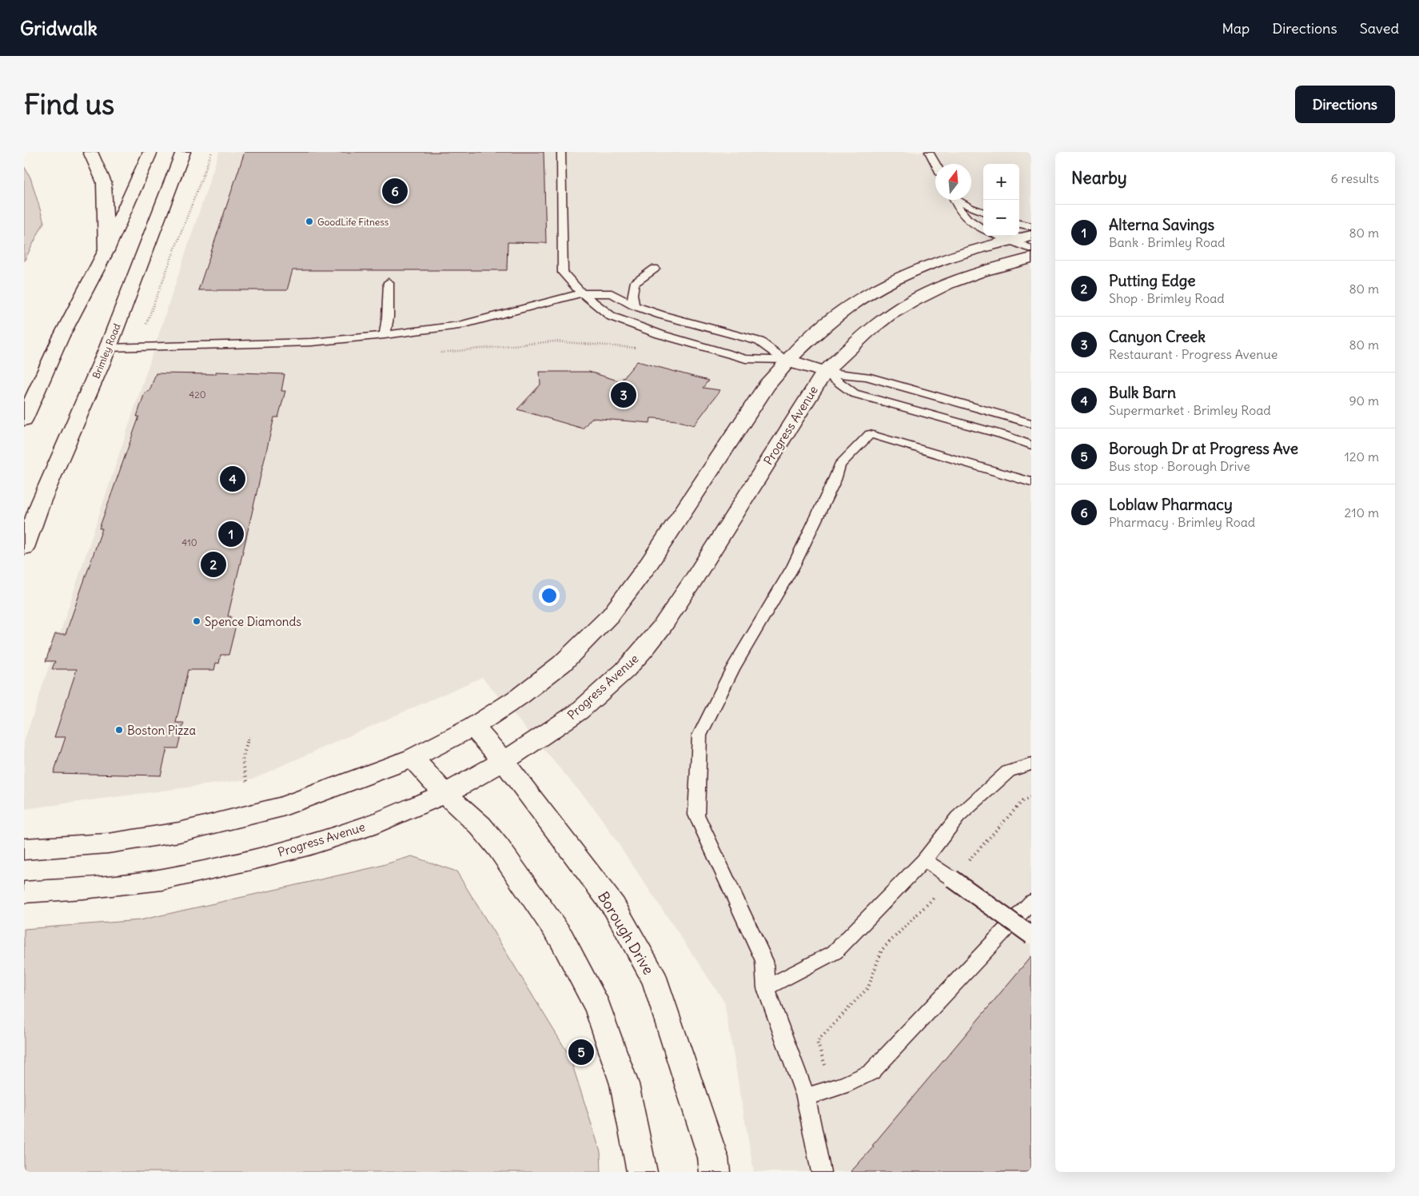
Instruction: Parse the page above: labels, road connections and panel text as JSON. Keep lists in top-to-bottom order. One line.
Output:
{"streets":{"main road":["Brimley Road","Progress Avenue","Borough Drive"]},"crossings":[["Progress Avenue","Borough Drive"]],"places":["GoodLife Fitness","Spence Diamonds","Boston Pizza"],"house_numbers":["420","410"],"north":"top","page":{"header":"Gridwalk","nav":["Map","Directions","Saved"],"buttons":"Directions","title":"Find us","heading":["Nearby","6 results"],"map_buttons":["+","−"],"pins":["6","3","4","1","2","5"],"list":[{"mark":"1","name":"Alterna Savings","note":"Bank · Brimley Road","value":"80 m"},{"mark":"2","name":"Putting Edge","note":"Shop · Brimley Road","value":"80 m"},{"mark":"3","name":"Canyon Creek","note":"Restaurant · Progress Avenue","value":"80 m"},{"mark":"4","name":"Bulk Barn","note":"Supermarket · Brimley Road","value":"90 m"},{"mark":"5","name":"Borough Dr at Progress Ave","note":"Bus stop · Borough Drive","value":"120 m"},{"mark":"6","name":"Loblaw Pharmacy","note":"Pharmacy · Brimley Road","value":"210 m"}]}}
